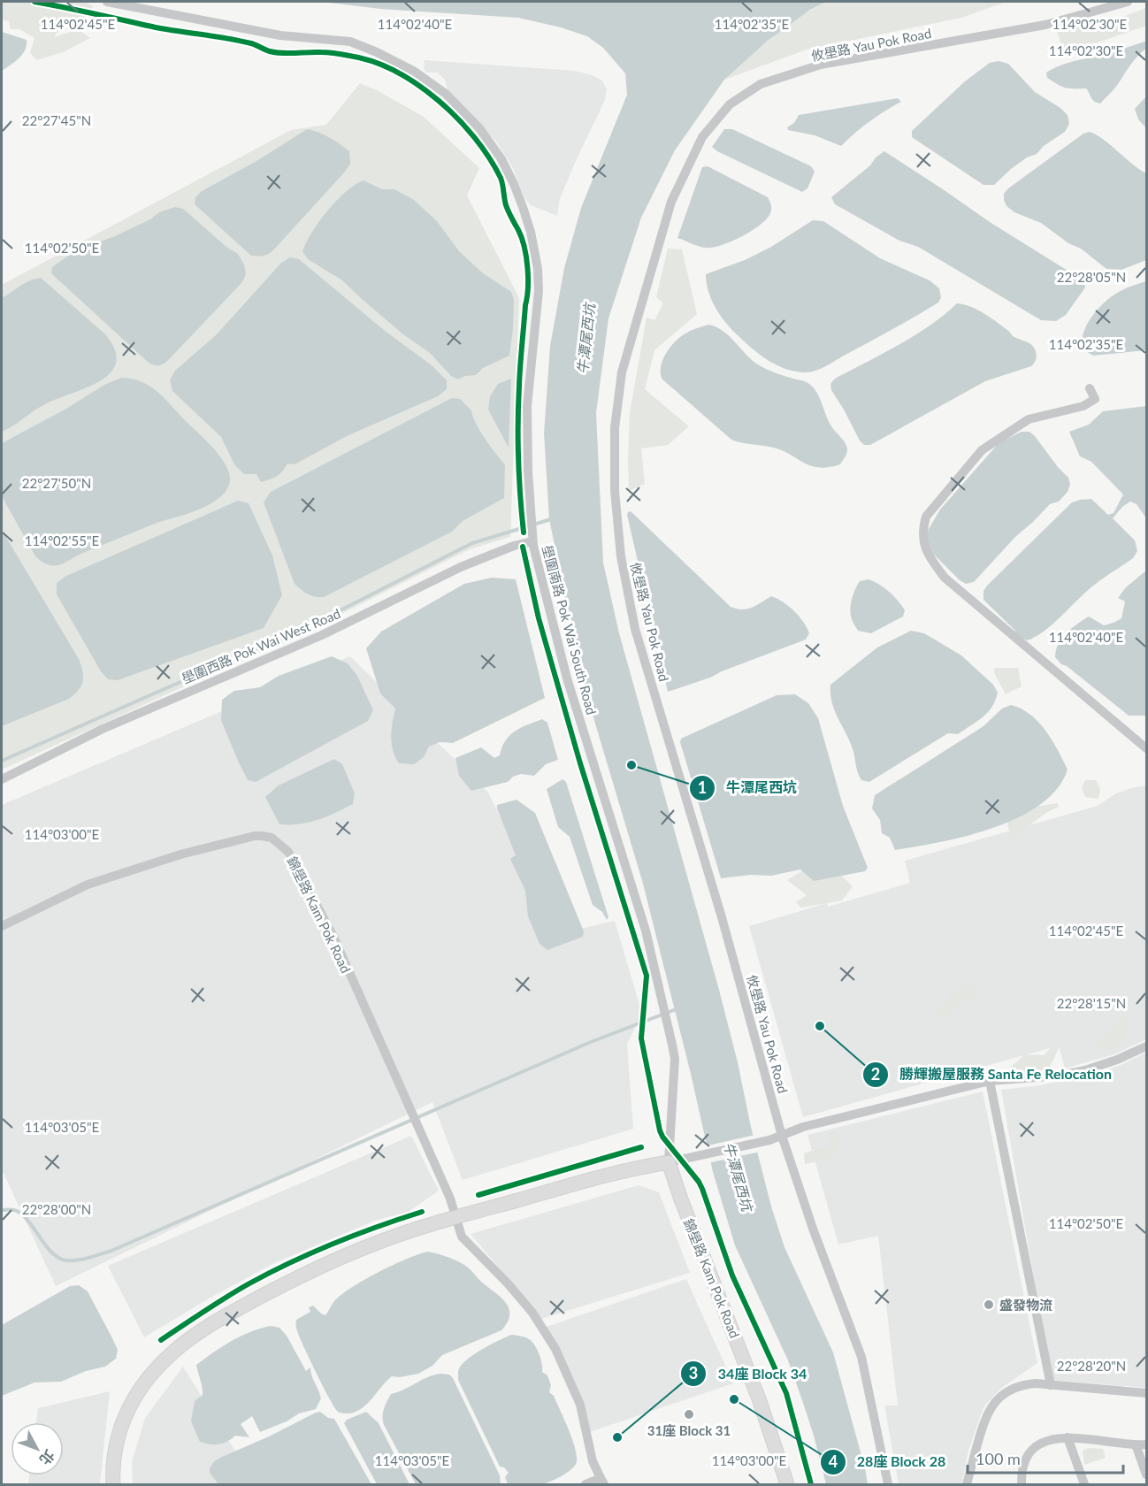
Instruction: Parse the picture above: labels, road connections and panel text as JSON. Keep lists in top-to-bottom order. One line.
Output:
{"streets":{"street":["攸壆路 Yau Pok Road","壆圍南路 Pok Wai South Road","壆圍西路 Pok Wai West Road","錦壆路 Kam Pok Road"]},"crossings":[["壆圍南路 Pok Wai South Road","壆圍西路 Pok Wai West Road"],["壆圍南路 Pok Wai South Road","錦壆路 Kam Pok Road"]],"water":["牛潭尾西坑"],"places":["牛潭尾西坑","勝輝搬屋服務 Santa Fe Relocation","盛發物流","28座 Block 28","31座 Block 31","34座 Block 34"],"scale_bar":"100 m","north":"bottom right","coordinates":["114°02'45\"E","114°02'40\"E","114°02'35\"E","114°02'30\"E","22°27'45\"N","114°02'50\"E","22°28'05\"N","22°27'50\"N","114°02'55\"E","114°03'00\"E","22°28'15\"N","114°03'05\"E","22°28'00\"N","22°28'20\"N"]}
